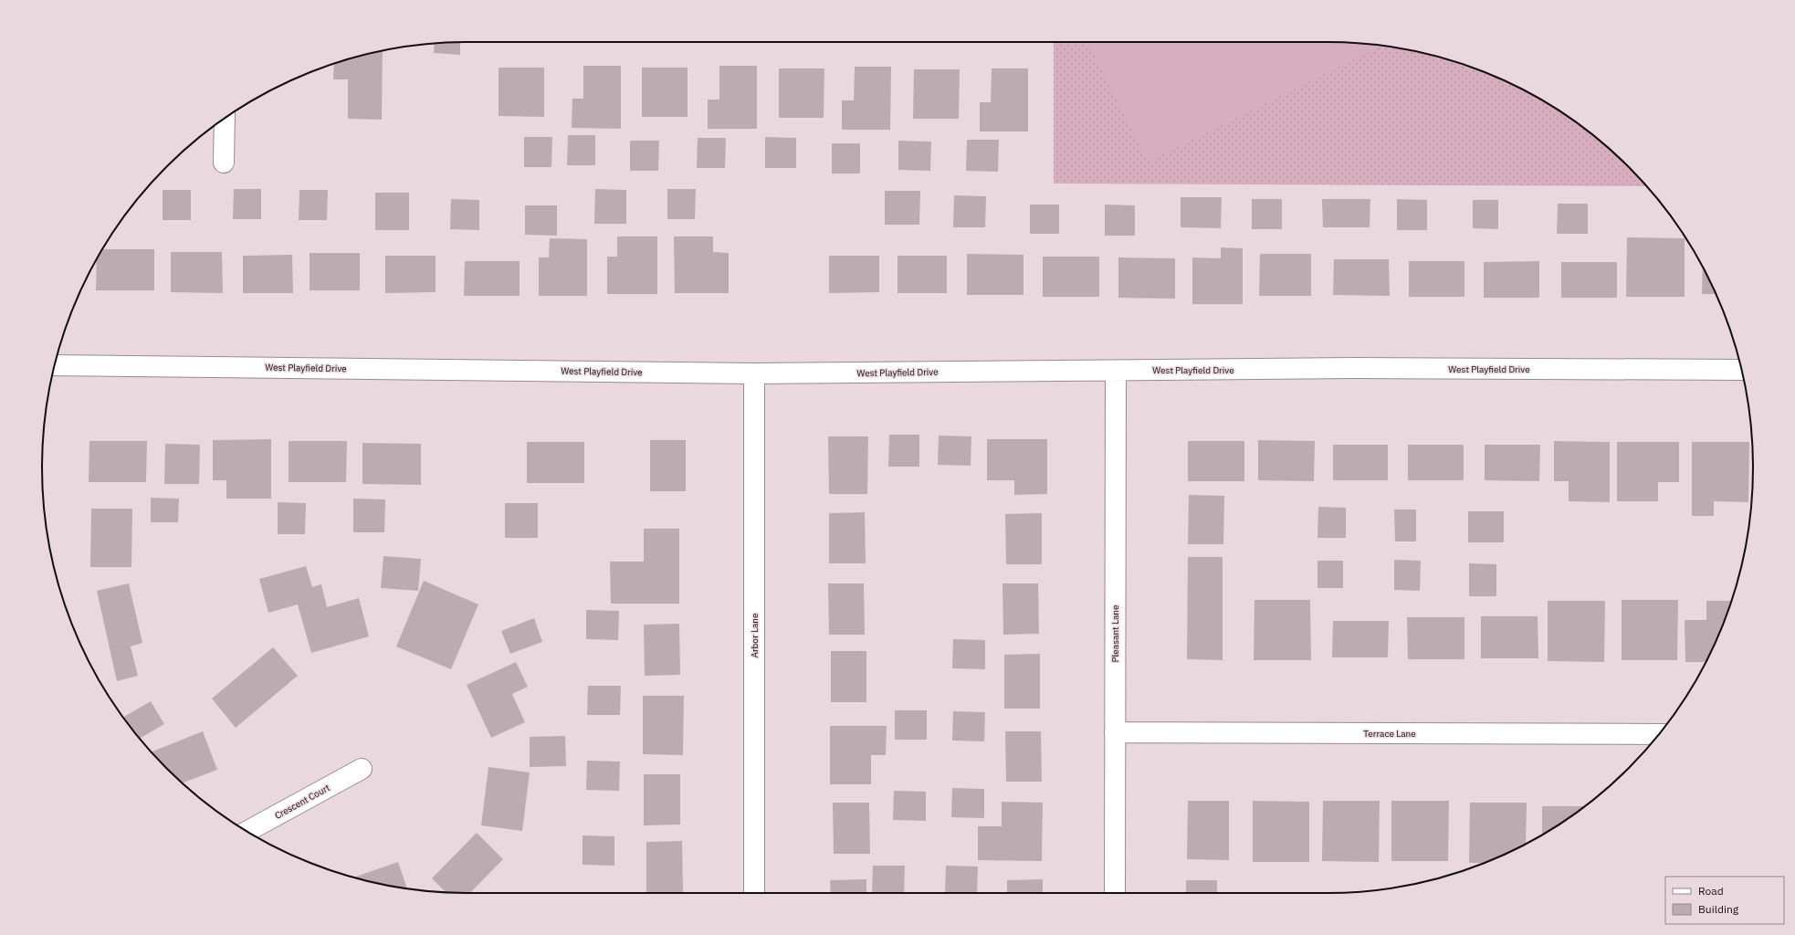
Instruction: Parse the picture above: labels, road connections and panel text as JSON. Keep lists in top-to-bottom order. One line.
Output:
{"streets":{"street":["West Playfield Drive","Pleasant Lane","Arbor Lane","Terrace Lane","Crescent Court"]},"crossings":[["West Playfield Drive","Pleasant Lane"],["West Playfield Drive","Arbor Lane"],["Pleasant Lane","Terrace Lane"]],"legend":["Road","Building"]}
